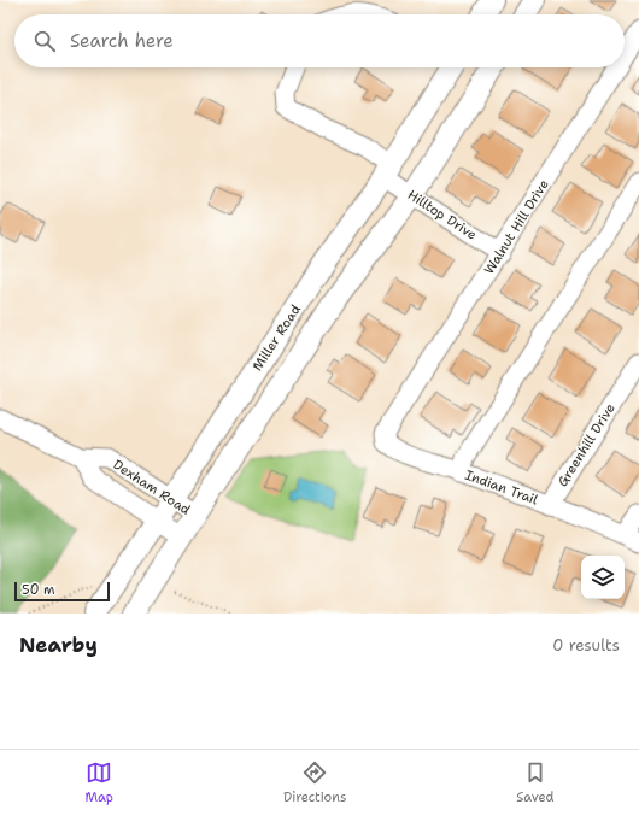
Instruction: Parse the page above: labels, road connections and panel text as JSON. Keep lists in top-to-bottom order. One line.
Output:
{"streets":{"main road":["Miller Road"],"street":["Hilltop Drive","Walnut Hill Drive","Greenhill Drive","Dexham Road","Indian Trail"]},"crossings":[["Hilltop Drive","Walnut Hill Drive"],["Hilltop Drive","Miller Road"],["Walnut Hill Drive","Indian Trail"],["Miller Road","Dexham Road"],["Greenhill Drive","Indian Trail"]],"scale_bar":"50 m","page":{"search":"Search here","scale":"50 m","heading":["Nearby","0 results"],"nav":["Map","Directions","Saved"]}}
